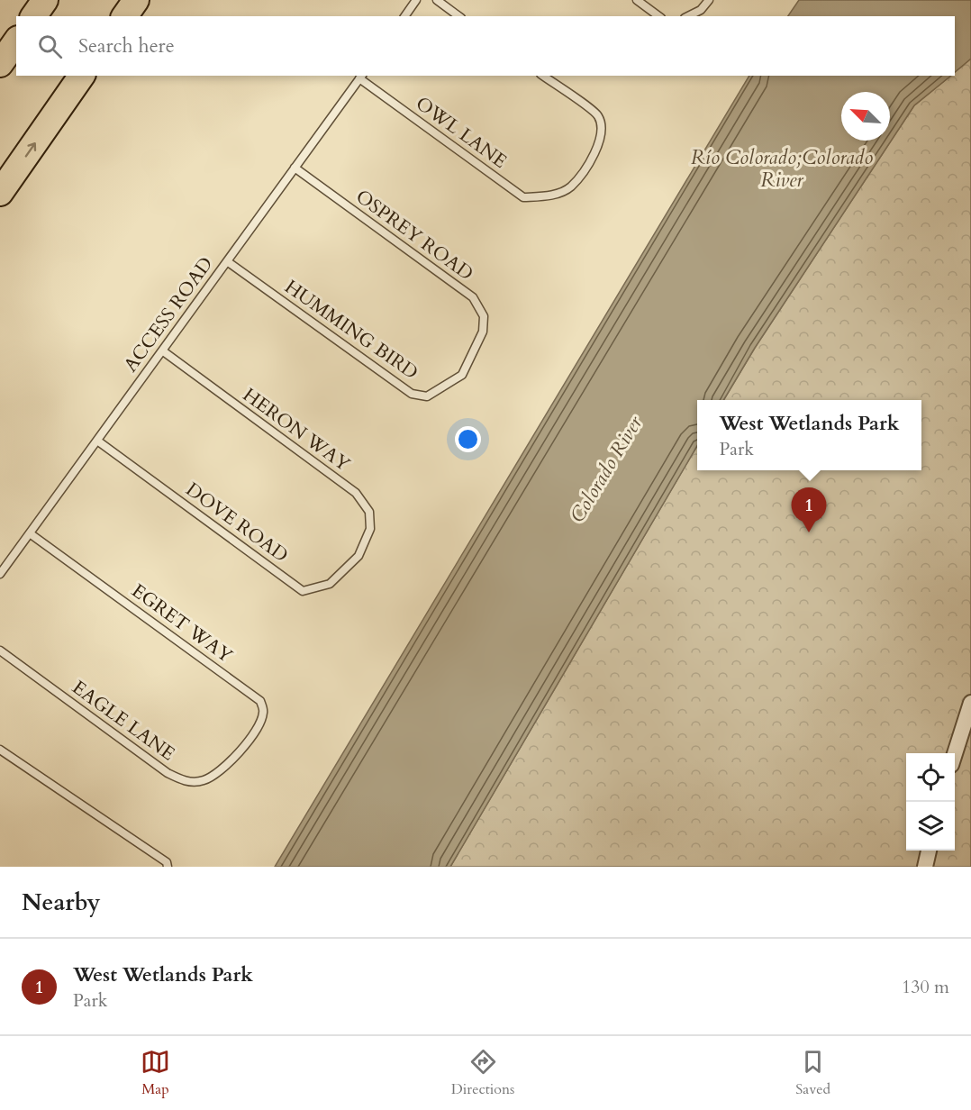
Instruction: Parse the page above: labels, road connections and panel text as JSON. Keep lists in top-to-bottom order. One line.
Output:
{"streets":{"lane":["OWL LANE","OSPREY ROAD","ACCESS ROAD","HUMMING BIRD","HERON WAY","DOVE ROAD","EGRET WAY","EAGLE LANE"]},"crossings":[["OWL LANE","ACCESS ROAD"],["OSPREY ROAD","ACCESS ROAD"],["OSPREY ROAD","HUMMING BIRD"],["ACCESS ROAD","HUMMING BIRD"],["ACCESS ROAD","HERON WAY"],["ACCESS ROAD","DOVE ROAD"],["ACCESS ROAD","EGRET WAY"],["HERON WAY","DOVE ROAD"],["EGRET WAY","EAGLE LANE"]],"water":["Río Colorado;Colorado River","Colorado River"],"north":"top left","page":{"search":"Search here","popup":["West Wetlands Park","Park"],"pins":"1","heading":"Nearby","list":[{"mark":"1","name":"West Wetlands Park","note":"Park","value":"130 m"}],"nav":["Map","Directions","Saved"]}}
